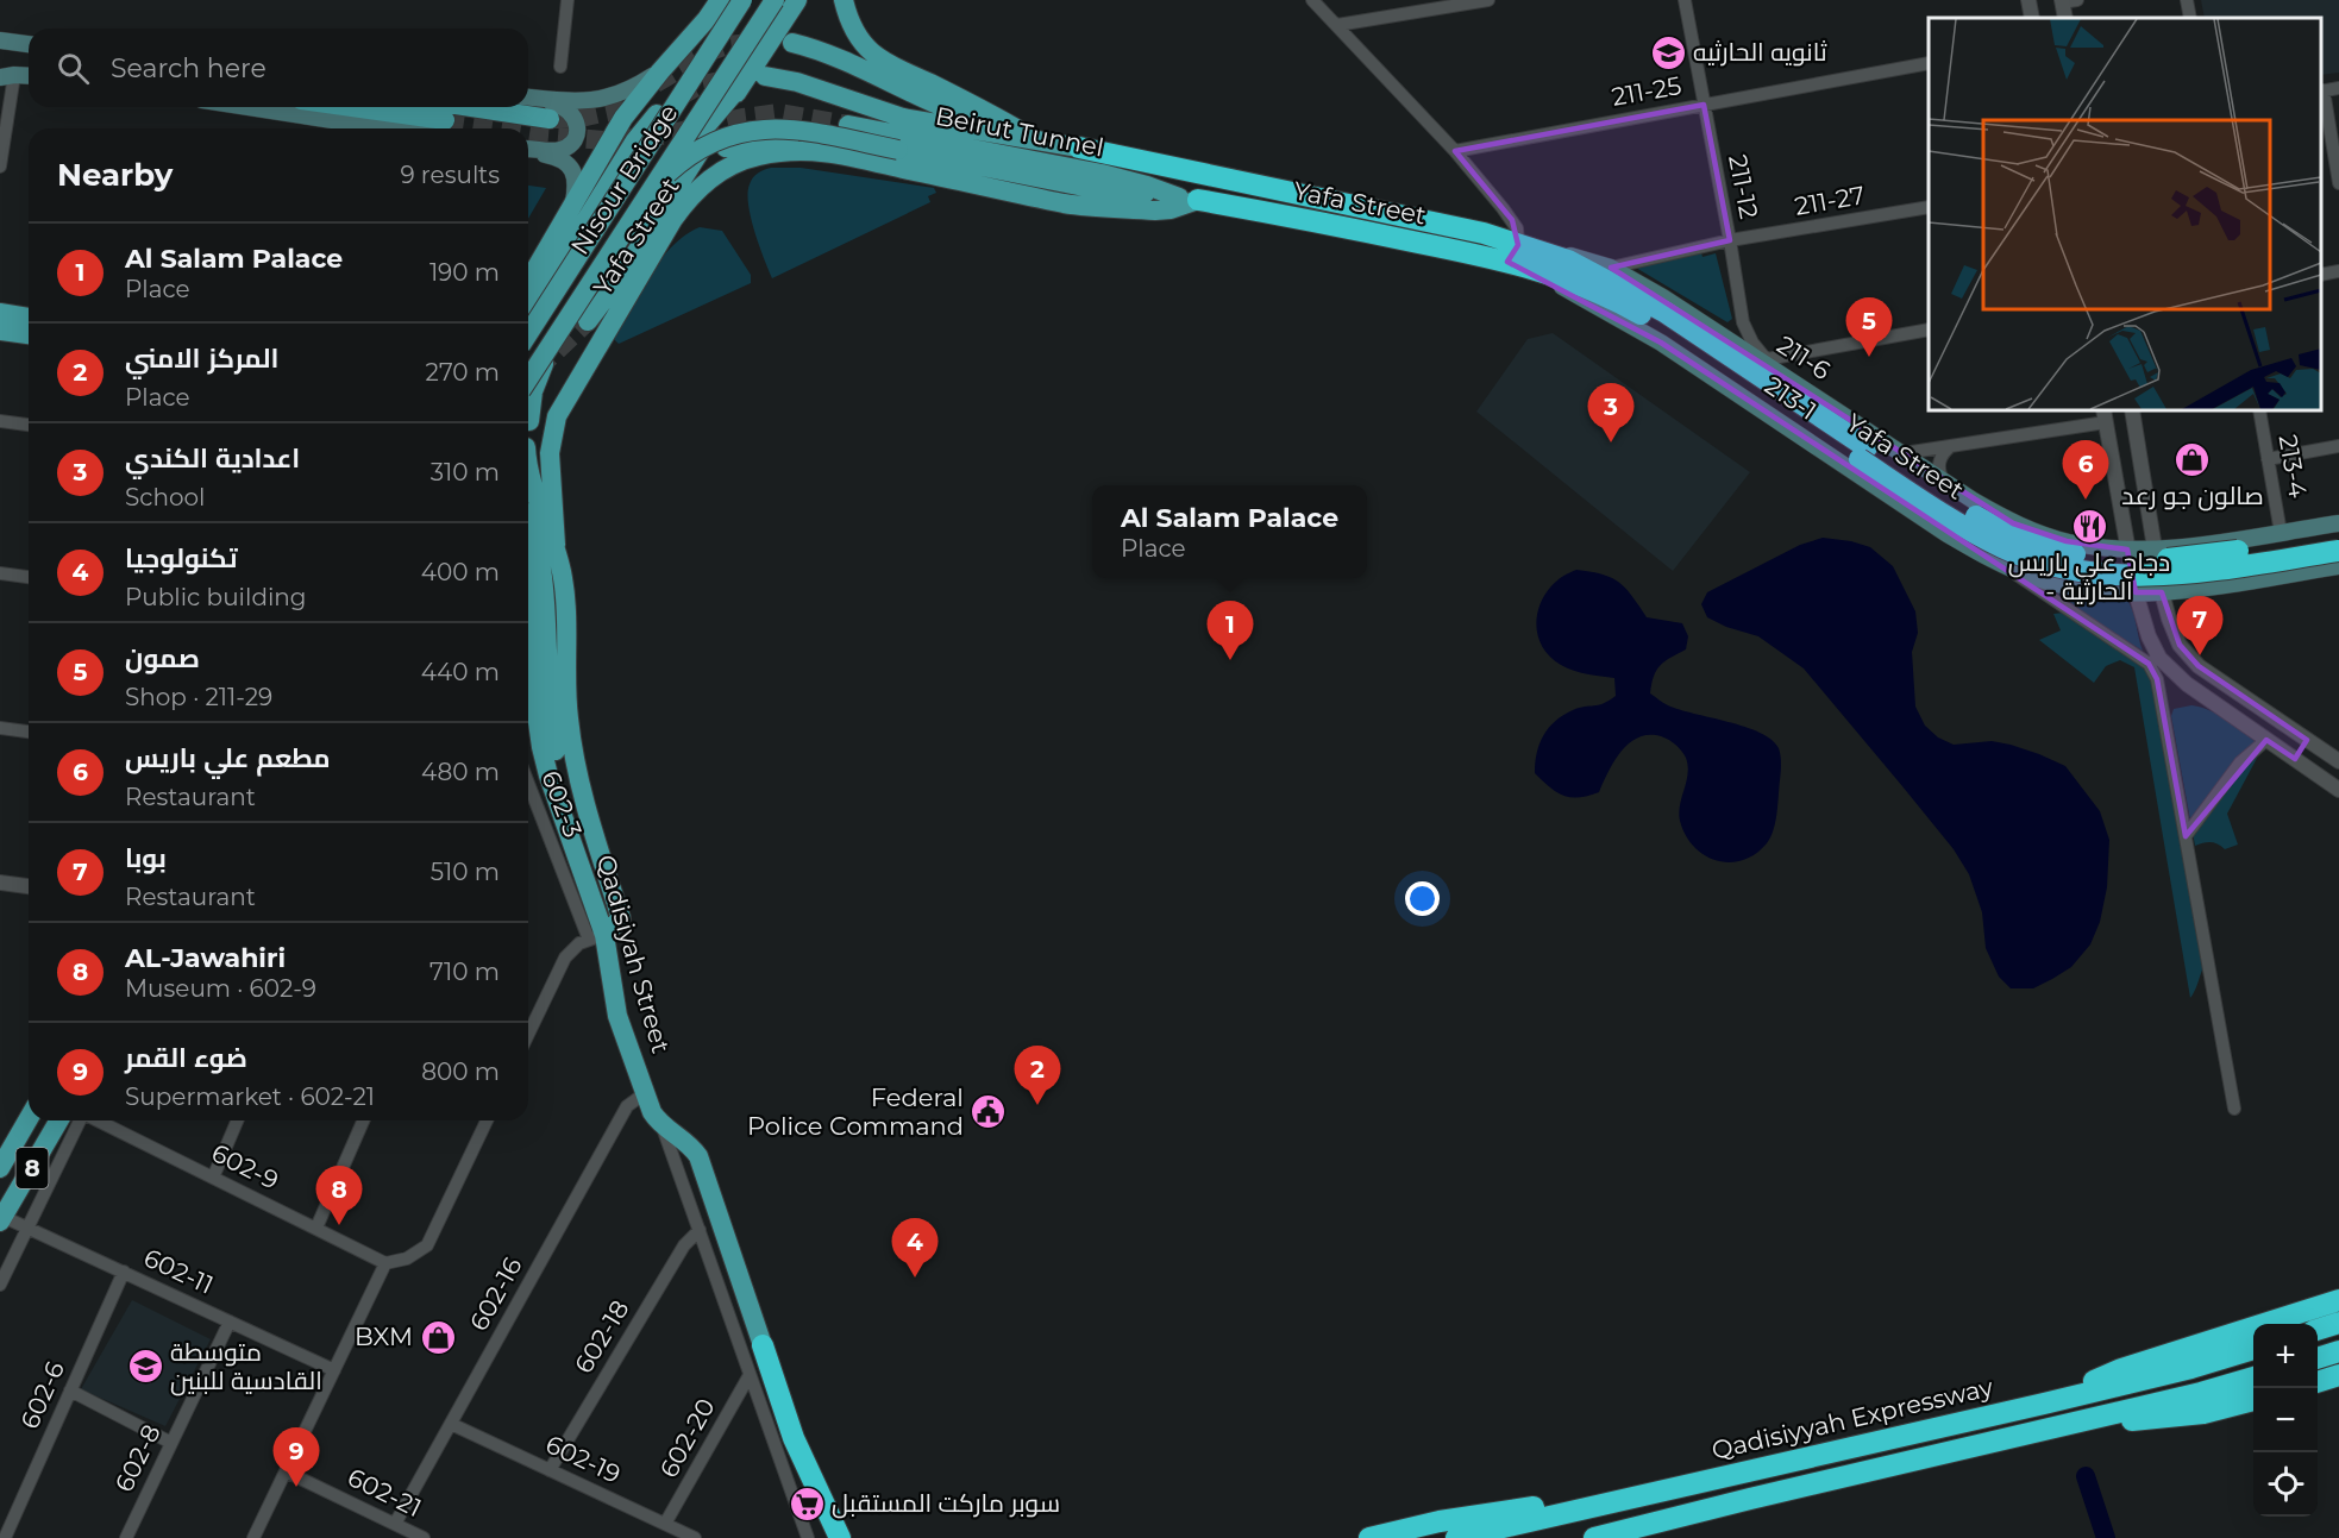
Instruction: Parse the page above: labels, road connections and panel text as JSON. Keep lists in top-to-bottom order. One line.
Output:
{"streets":{"highway":["Yafa Street","Qadisiyyah Expressway"],"main road":["Beirut Tunnel","Nisour Bridge","211-6","213-1","Qadisiyah Street","8"],"street":["211-25","211-12","211-27","213-4","602-3","602-9","602-11","602-16","602-18","602-6","602-20","602-8","602-19","602-21"]},"crossings":[["211-25","211-12"],["Beirut Tunnel","Yafa Street"],["211-12","211-27"],["211-12","211-6"],["211-27","211-6"],["Yafa Street","211-6"],["Yafa Street","213-1"],["Yafa Street","Qadisiyah Street"],["211-6","213-1"],["602-3","Qadisiyah Street"],["Qadisiyah Street","602-16"],["8","602-11"],["602-11","602-6"],["602-11","602-8"],["602-16","602-19"],["602-16","602-21"],["602-18","602-19"],["602-20","602-19"]],"places":{"school or university":["ثانويه الحارثيه","متوسطة القادسية للبنين"],"shop":["صالون جو رعد","BXM"],"restaurant":["دجاج علي باريس - الحارثية"],"public building":["Federal Police Command"],"supermarket":["سوبر ماركت المستقبل"]},"page":{"search":"Search here","heading":["Nearby","9 results"],"list":[{"mark":"1","name":"Al Salam Palace","note":"Place","value":"190 m"},{"mark":"2","name":"المركز الامني","note":"Place","value":"270 m"},{"mark":"3","name":"اعدادية الكندي","note":"School","value":"310 m"},{"mark":"4","name":"تكنولوجيا","note":"Public building","value":"400 m"},{"mark":"5","name":"صمون","note":"Shop · 211-29","value":"440 m"},{"mark":"6","name":"مطعم علي باريس","note":"Restaurant","value":"480 m"},{"mark":"7","name":"بوبا","note":"Restaurant","value":"510 m"},{"mark":"8","name":"AL-Jawahiri","note":"Museum · 602-9","value":"710 m"},{"mark":"9","name":"ضوء القمر","note":"Supermarket · 602-21","value":"800 m"}],"pins":["5","3","6","7","1","2","8","4","9"],"popup":["Al Salam Palace","Place"],"map_buttons":["+","−"]}}
